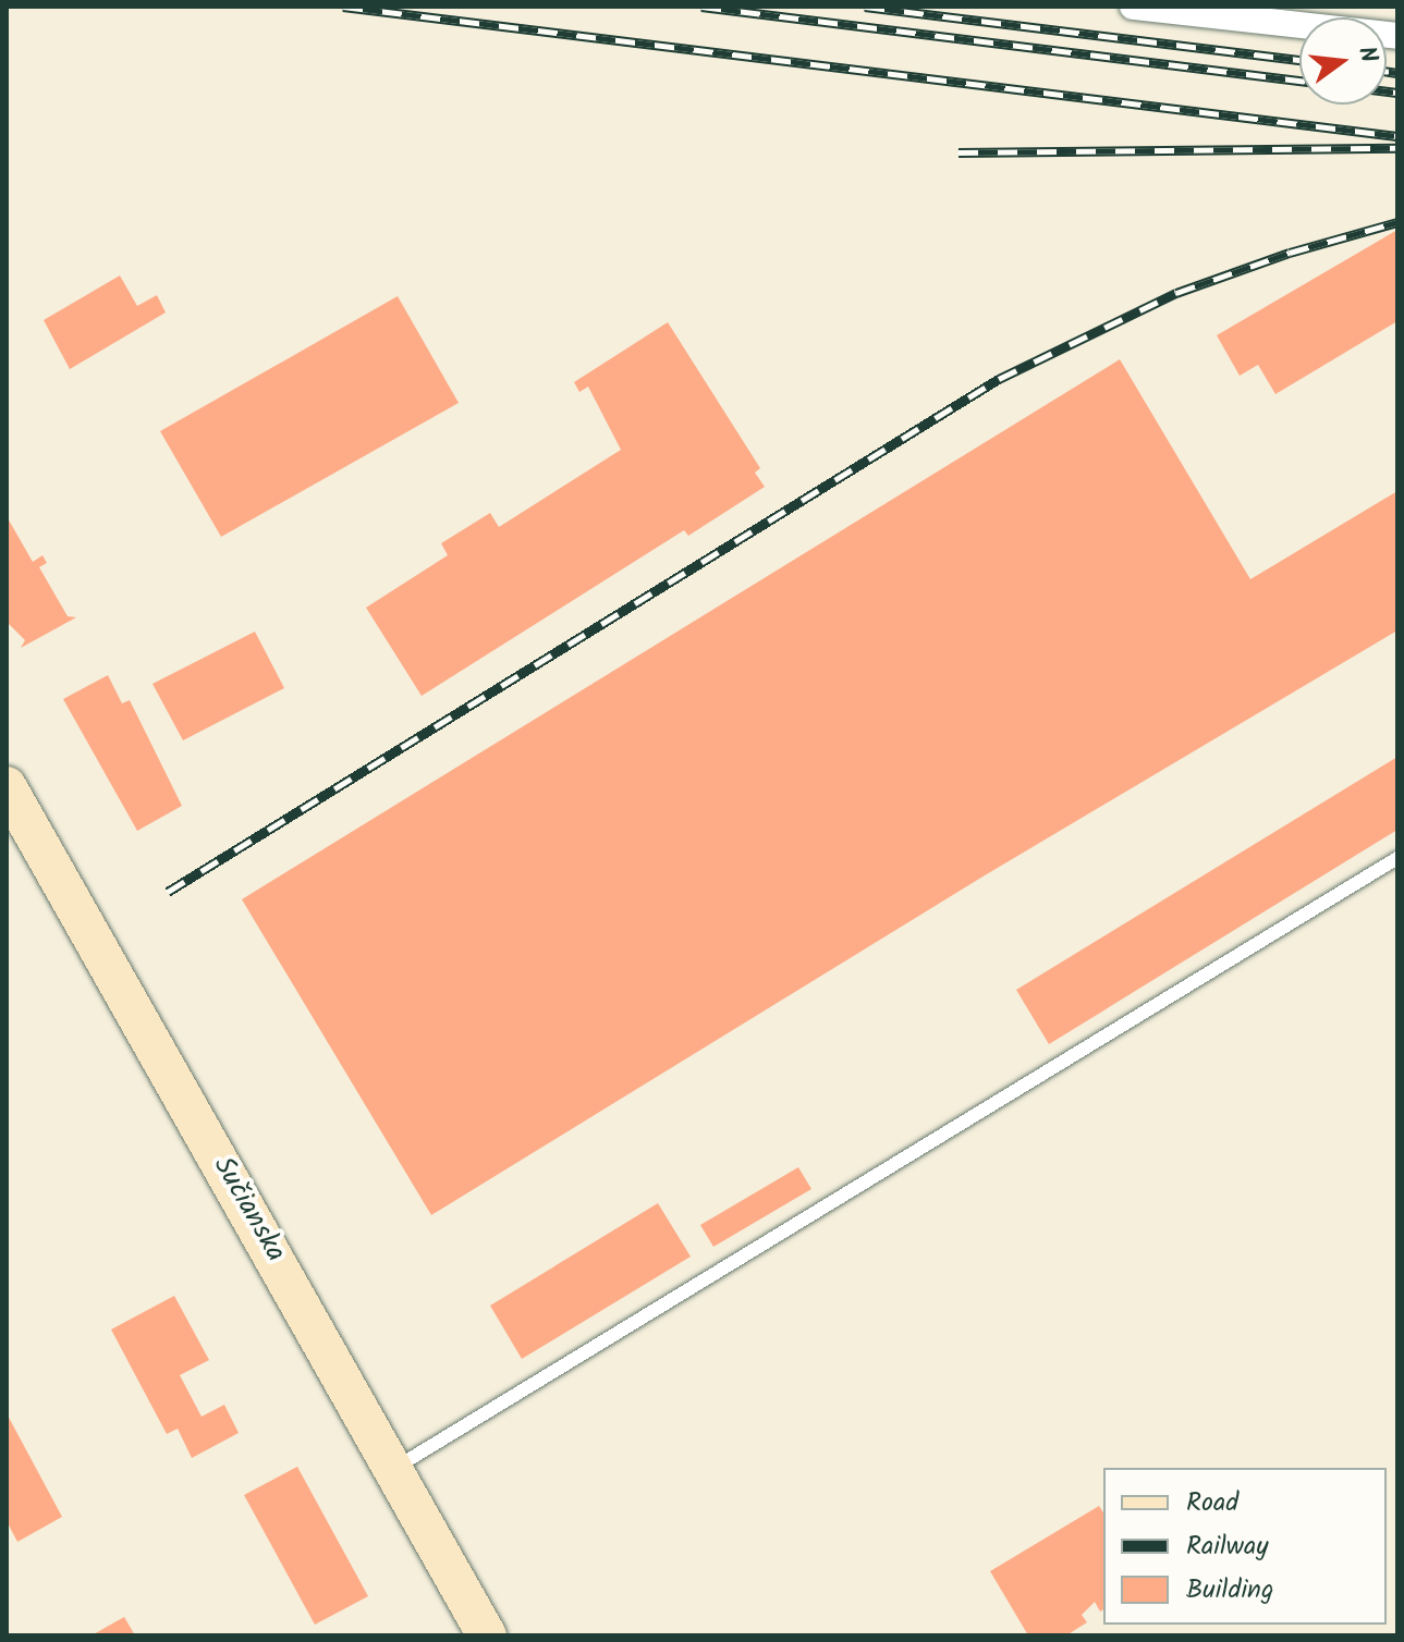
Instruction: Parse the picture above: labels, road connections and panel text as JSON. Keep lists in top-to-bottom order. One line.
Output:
{"streets":{"street":["Sučianska"]},"legend":["Road","Railway","Building"],"north":"right"}
